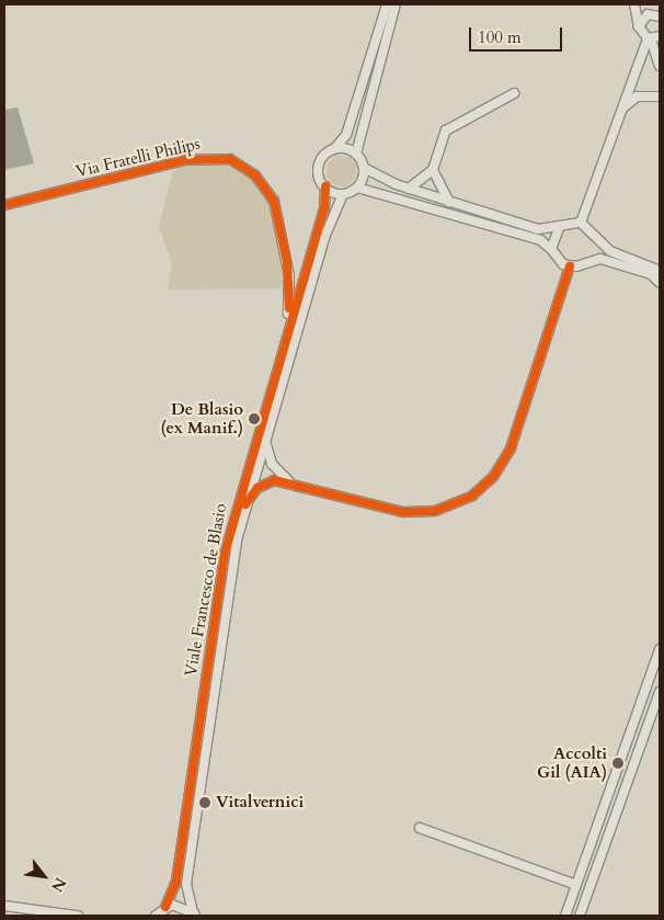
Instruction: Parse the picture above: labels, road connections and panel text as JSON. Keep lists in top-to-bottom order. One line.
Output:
{"streets":{"street":["Via Fratelli Philips","Viale Francesco de Blasio"]},"crossings":[["Via Fratelli Philips","Viale Francesco de Blasio"]],"places":["De Blasio (ex Manif.)","Accolti Gil (AIA)","Vitalvernici"],"scale_bar":"100 m","north":"bottom right"}
